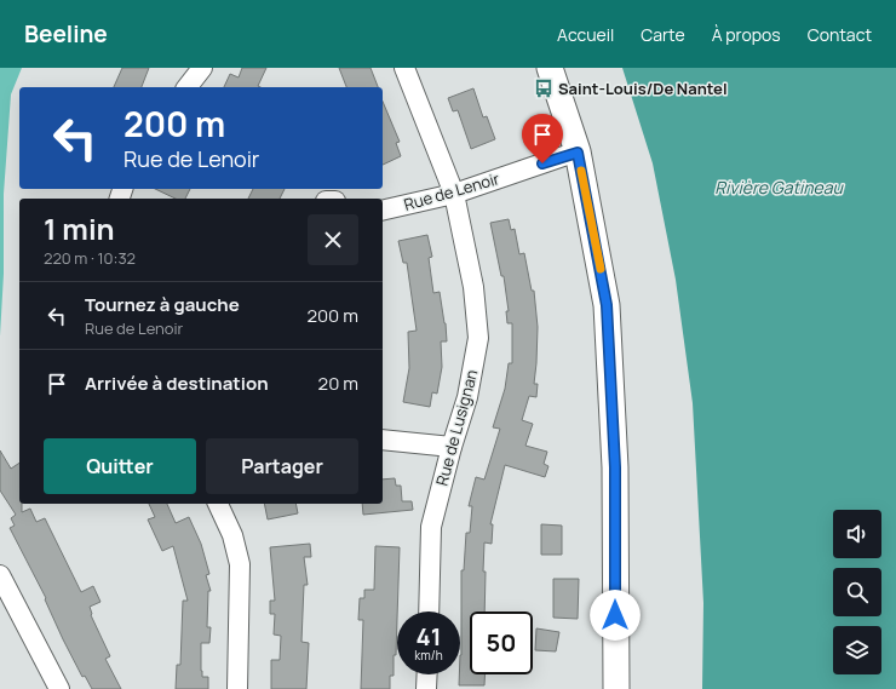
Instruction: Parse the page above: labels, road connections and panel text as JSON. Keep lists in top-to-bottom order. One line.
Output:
{"streets":{"street":["Rue de Lenoir","Rue de Lusignan"]},"crossings":[["Rue de Lenoir","Rue de Lusignan"]],"water":["Rivière Gatineau"],"places":{"bus stop":["Saint-Louis/De Nantel"]},"page":{"header":"Beeline","nav":["Accueil","Carte","À propos","Contact"],"turn":["200 m","Rue de Lenoir"],"heading":["1 min","220 m · 10:32"],"list":[{"name":"Tournez à gauche","note":"Rue de Lenoir","value":"200 m"},{"name":"Arrivée à destination","value":"20 m"}],"buttons":["Quitter","Partager"],"speed":"41 km/h","limit":"50"}}
